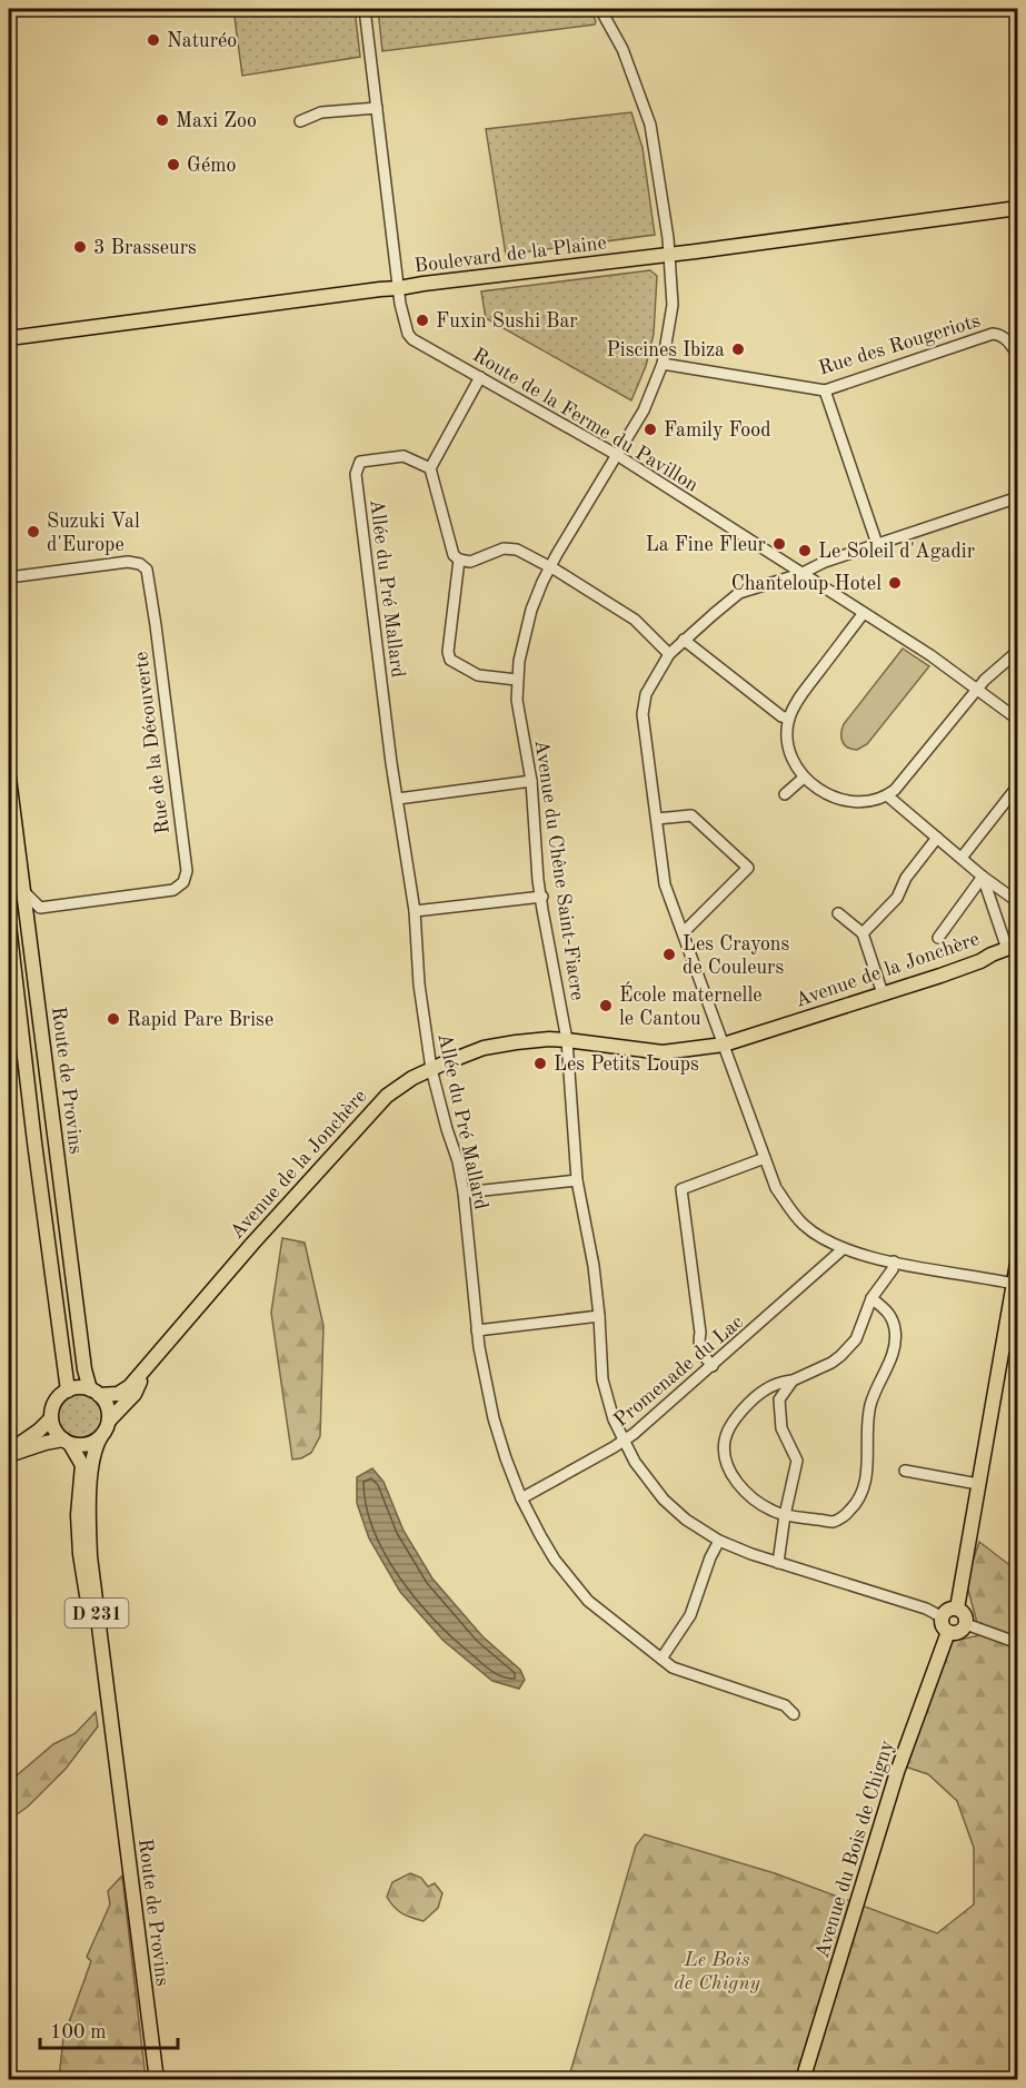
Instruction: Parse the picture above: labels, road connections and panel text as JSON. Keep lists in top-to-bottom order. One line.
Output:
{"streets":{"main road":["Boulevard de la Plaine","Avenue de la Jonchère","Route de Provins","D 231","Avenue du Bois de Chigny"],"street":["Rue des Rougeriots","Route de la Ferme du Pavillon","Allée du Pré Mallard","Rue de la Découverte","Avenue du Chêne Saint-Fiacre","Promenade du Lac"]},"crossings":[["Boulevard de la Plaine","Route de la Ferme du Pavillon"],["Boulevard de la Plaine","Avenue du Chêne Saint-Fiacre"],["Rue des Rougeriots","Avenue du Chêne Saint-Fiacre"],["Route de la Ferme du Pavillon","Avenue du Chêne Saint-Fiacre"],["Allée du Pré Mallard","Avenue de la Jonchère"],["Allée du Pré Mallard","Promenade du Lac"],["Avenue du Chêne Saint-Fiacre","Avenue de la Jonchère"],["Avenue du Chêne Saint-Fiacre","Promenade du Lac"],["Avenue du Chêne Saint-Fiacre","Avenue du Bois de Chigny"]],"parks":["Le Bois de Chigny"],"places":["Naturéo","Maxi Zoo","Gémo","3 Brasseurs","Fuxin Sushi Bar","Piscines Ibiza","Family Food","Suzuki Val d'Europe","La Fine Fleur","Le Soleil d'Agadir","Chanteloup Hotel","Les Crayons de Couleurs","École maternelle le Cantou","Rapid Pare Brise","Les Petits Loups"],"scale_bar":"100 m"}
